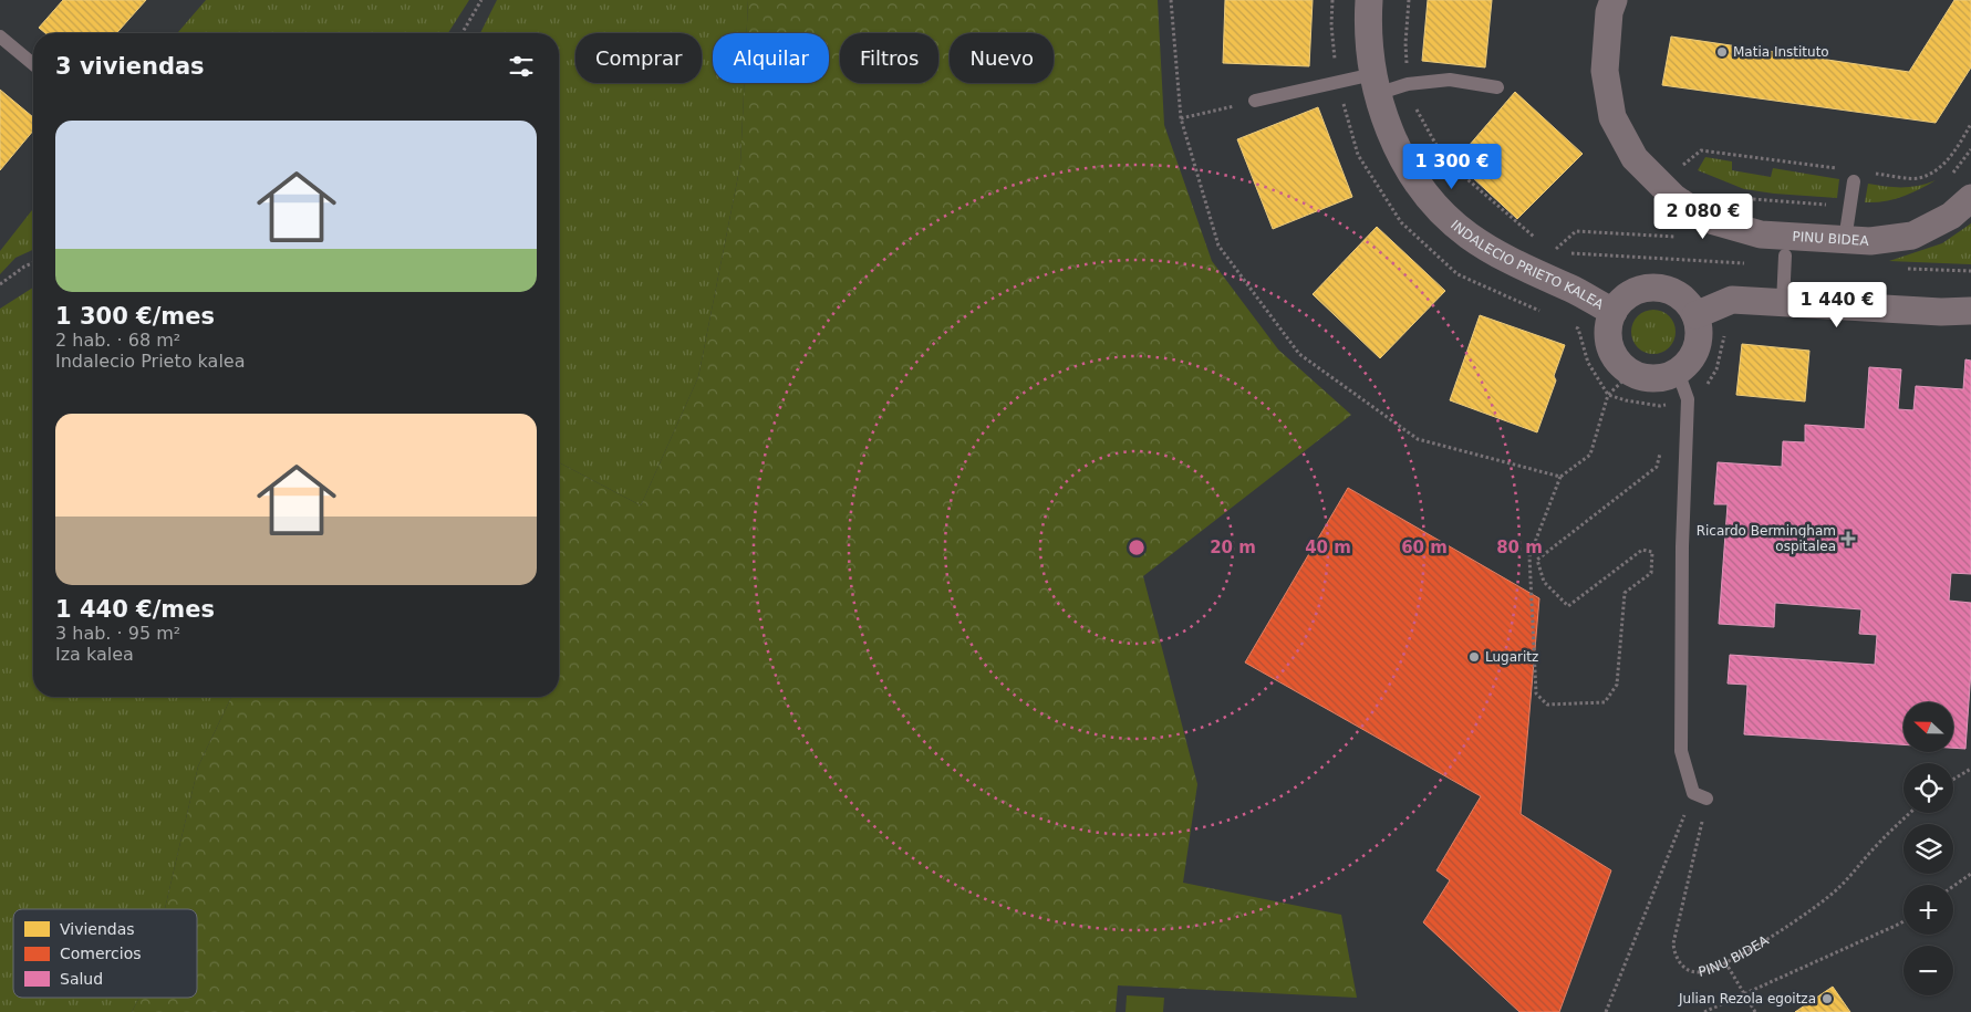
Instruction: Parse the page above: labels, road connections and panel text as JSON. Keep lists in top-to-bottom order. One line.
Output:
{"streets":{"street":["PINU BIDEA","INDALECIO PRIETO KALEA"]},"places":{"other":["Matia Instituto","Lugaritz","Julian Rezola egoitza"],"health":["Ricardo Bermingham ospitalea"]},"legend":["Viviendas","Comercios","Salud"],"north":"left","page":{"chip":["Comprar","Alquilar","Filtros","Nuevo"],"heading":"3 viviendas","list":[{"name":"1 300 €/mes","note":"2 hab. · 68 m² · Indalecio Prieto kalea"},{"name":"1 440 €/mes","note":"3 hab. · 95 m² · Iza kalea"}],"price":["1 300 €","2 080 €","1 440 €"],"map_buttons":["+","−"]},"rings":["20 m","40 m","60 m","80 m"]}
